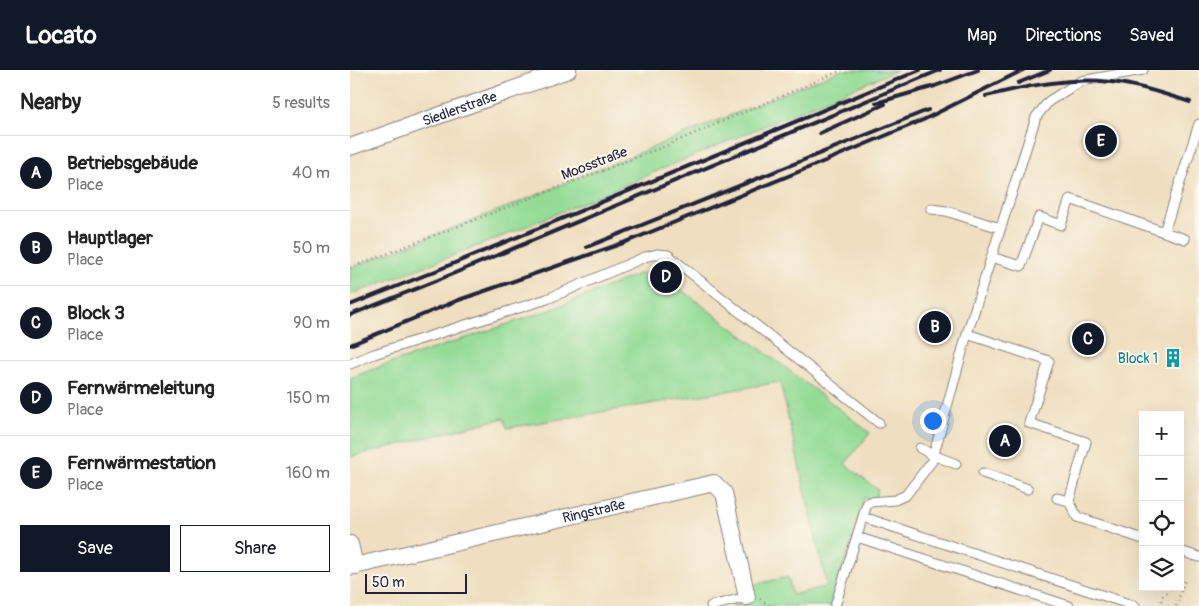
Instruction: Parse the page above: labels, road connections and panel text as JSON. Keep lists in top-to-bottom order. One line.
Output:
{"streets":{"street":["Siedlerstraße","Ringstraße"],"path":["Moosstraße"]},"places":{"building":["Block 1"]},"scale_bar":"50 m","page":{"header":"Locato","nav":["Map","Directions","Saved"],"heading":["Nearby","5 results"],"pins":["E","D","B","C","A"],"list":[{"mark":"A","name":"Betriebsgebäude","note":"Place","value":"40 m"},{"mark":"B","name":"Hauptlager","note":"Place","value":"50 m"},{"mark":"C","name":"Block 3","note":"Place","value":"90 m"},{"mark":"D","name":"Fernwärmeleitung","note":"Place","value":"150 m"},{"mark":"E","name":"Fernwärmestation","note":"Place","value":"160 m"}],"map_buttons":["+","−"],"buttons":["Save","Share"],"scale":"50 m"}}
